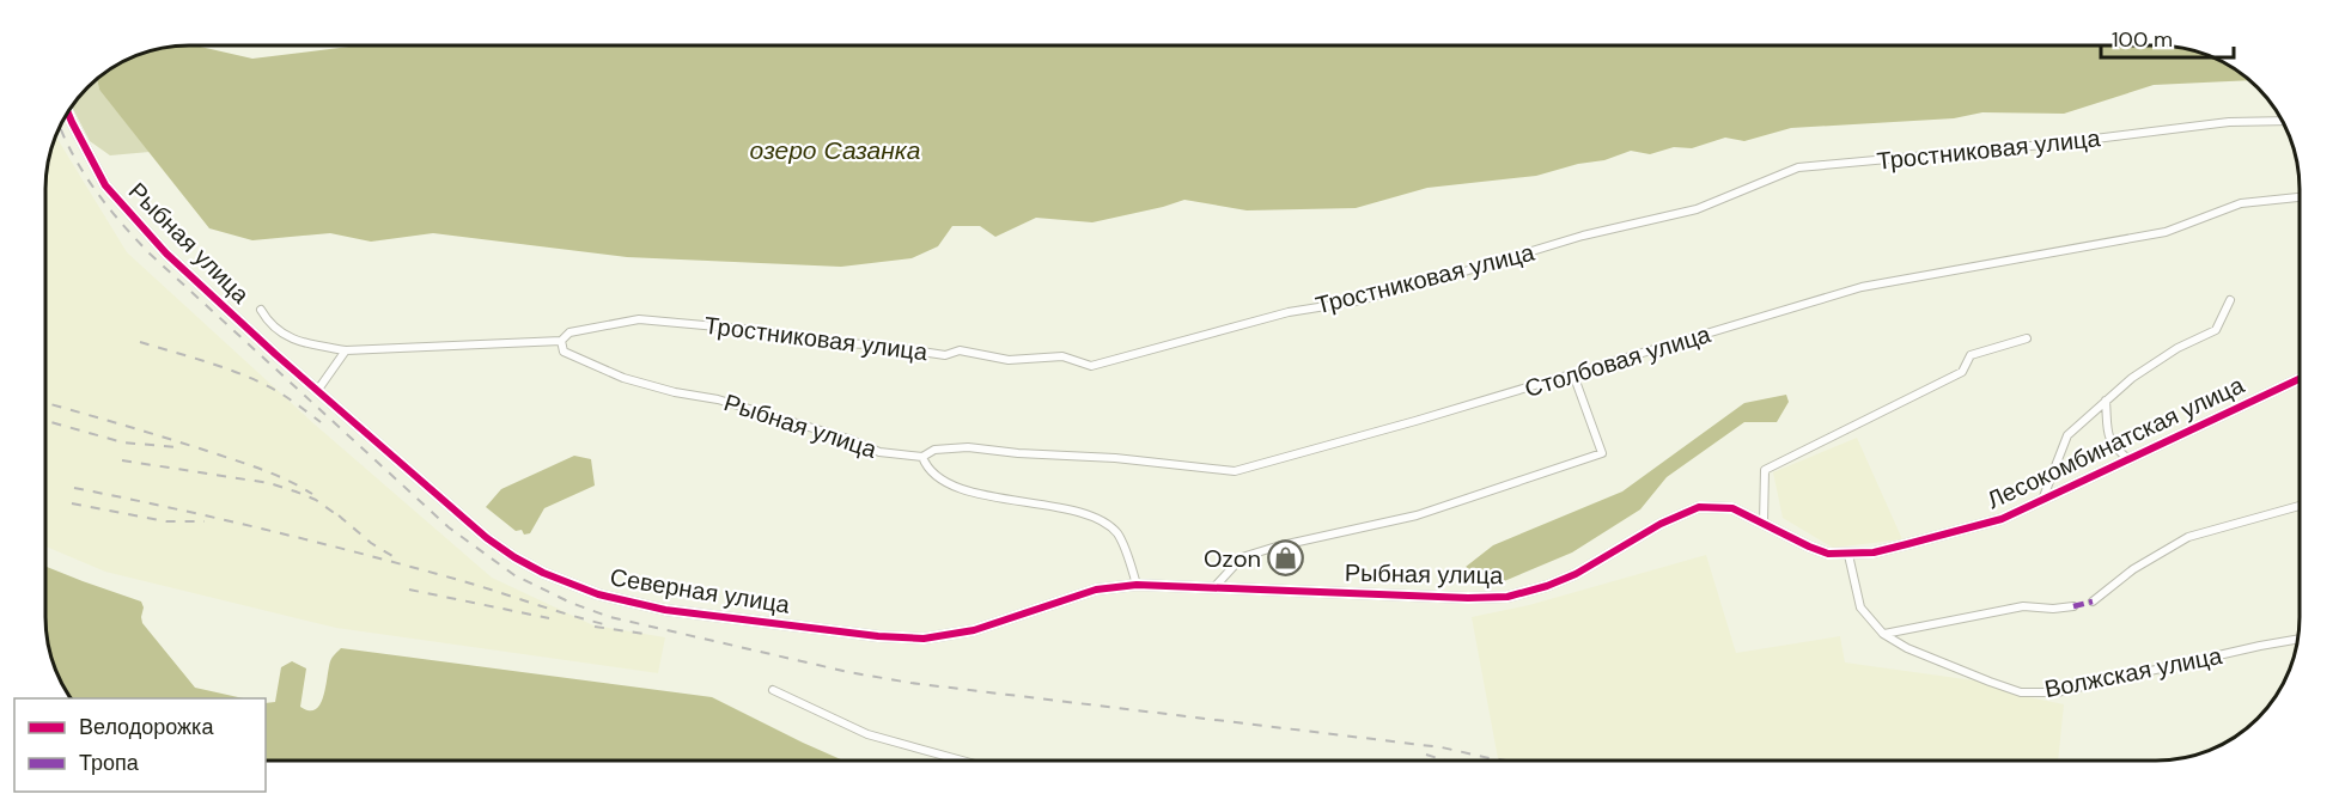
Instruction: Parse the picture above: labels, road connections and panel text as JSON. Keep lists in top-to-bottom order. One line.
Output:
{"streets":{"street":["Тростниковая улица","Рыбная улица","Столбовая улица","Лесокомбинатская улица","Северная улица","Волжская улица"]},"crossings":[["Тростниковая улица","Рыбная улица"],["Рыбная улица","Столбовая улица"],["Рыбная улица","Лесокомбинатская улица"],["Рыбная улица","Северная улица"],["Лесокомбинатская улица","Волжская улица"]],"water":["озеро Сазанка"],"places":{"shop":["Ozon"]},"legend":["Велодорожка","Тропа"],"scale_bar":"100 m"}
